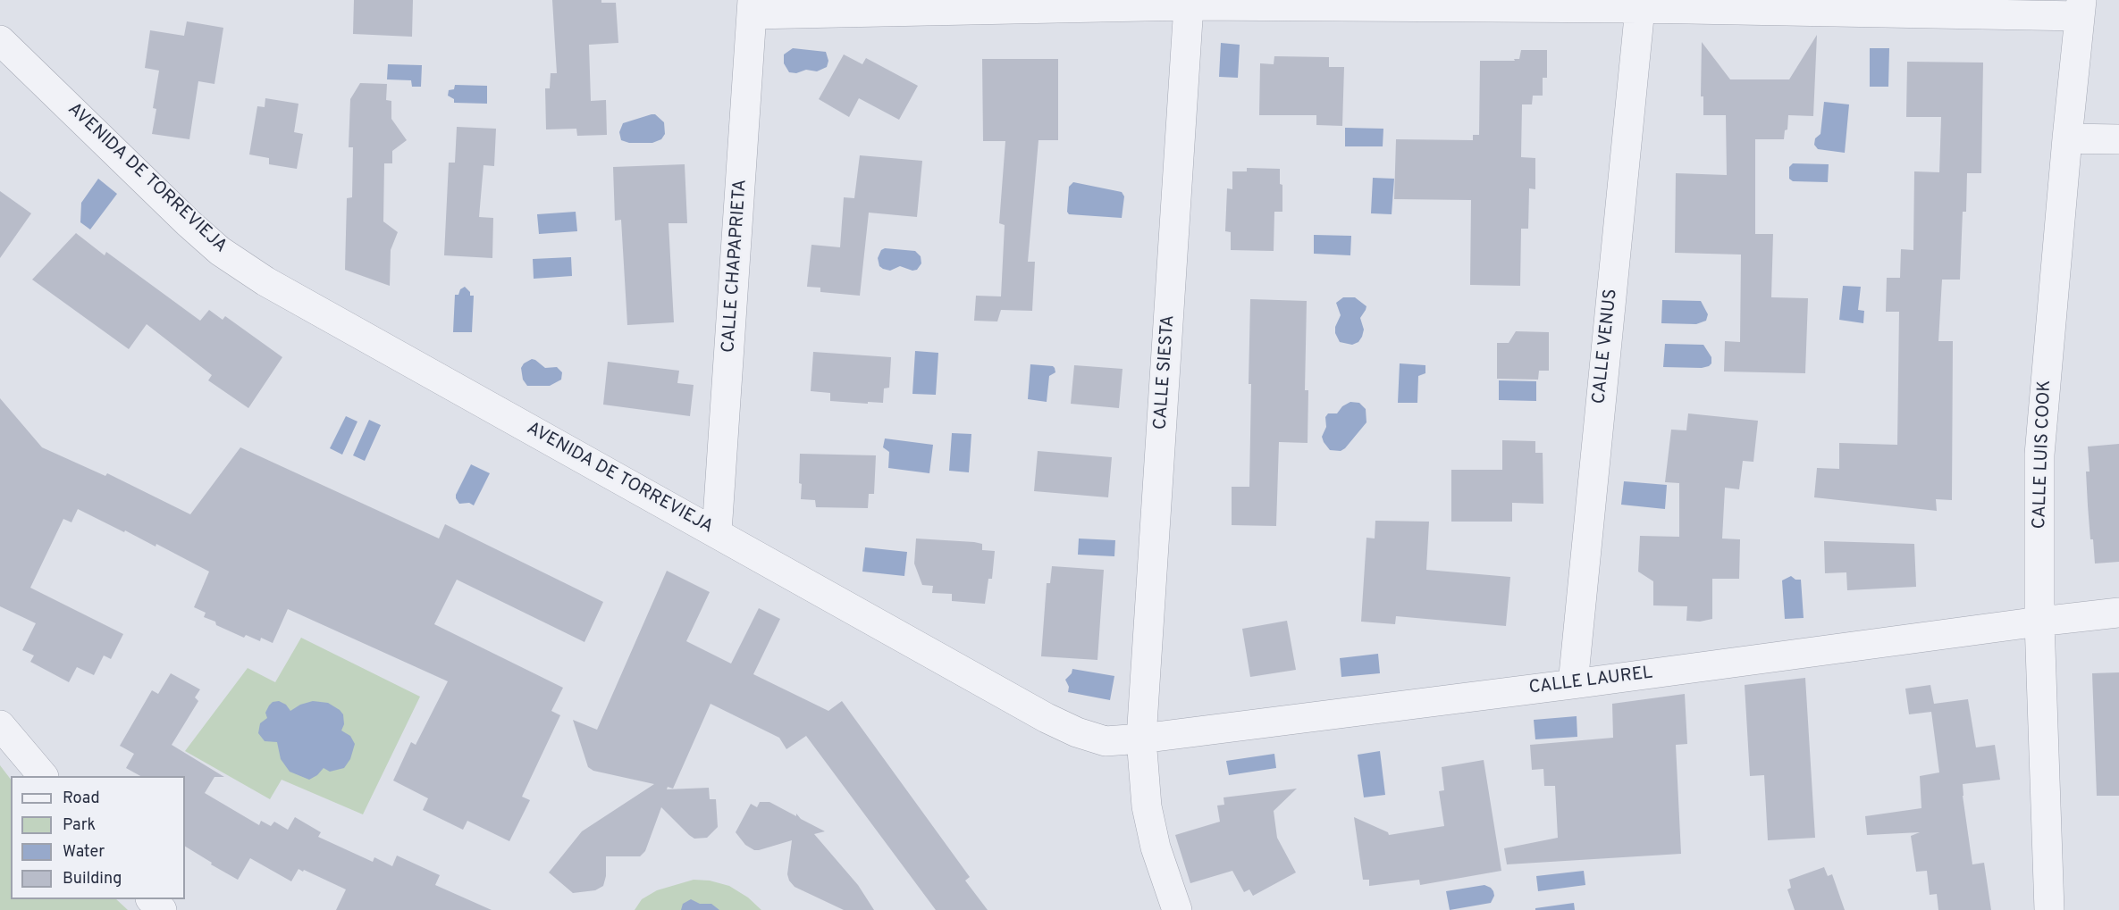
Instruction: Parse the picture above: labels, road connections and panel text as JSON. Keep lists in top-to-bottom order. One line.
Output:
{"streets":{"street":["AVENIDA DE TORREVIEJA","CALLE CHAPAPRIETA","CALLE VENUS","CALLE SIESTA","CALLE LUIS COOK","CALLE LAUREL"]},"crossings":[["AVENIDA DE TORREVIEJA","CALLE CHAPAPRIETA"],["AVENIDA DE TORREVIEJA","CALLE SIESTA"],["AVENIDA DE TORREVIEJA","CALLE LAUREL"],["CALLE VENUS","CALLE LAUREL"],["CALLE SIESTA","CALLE LAUREL"],["CALLE LUIS COOK","CALLE LAUREL"]],"legend":["Road","Park","Water","Building"]}
